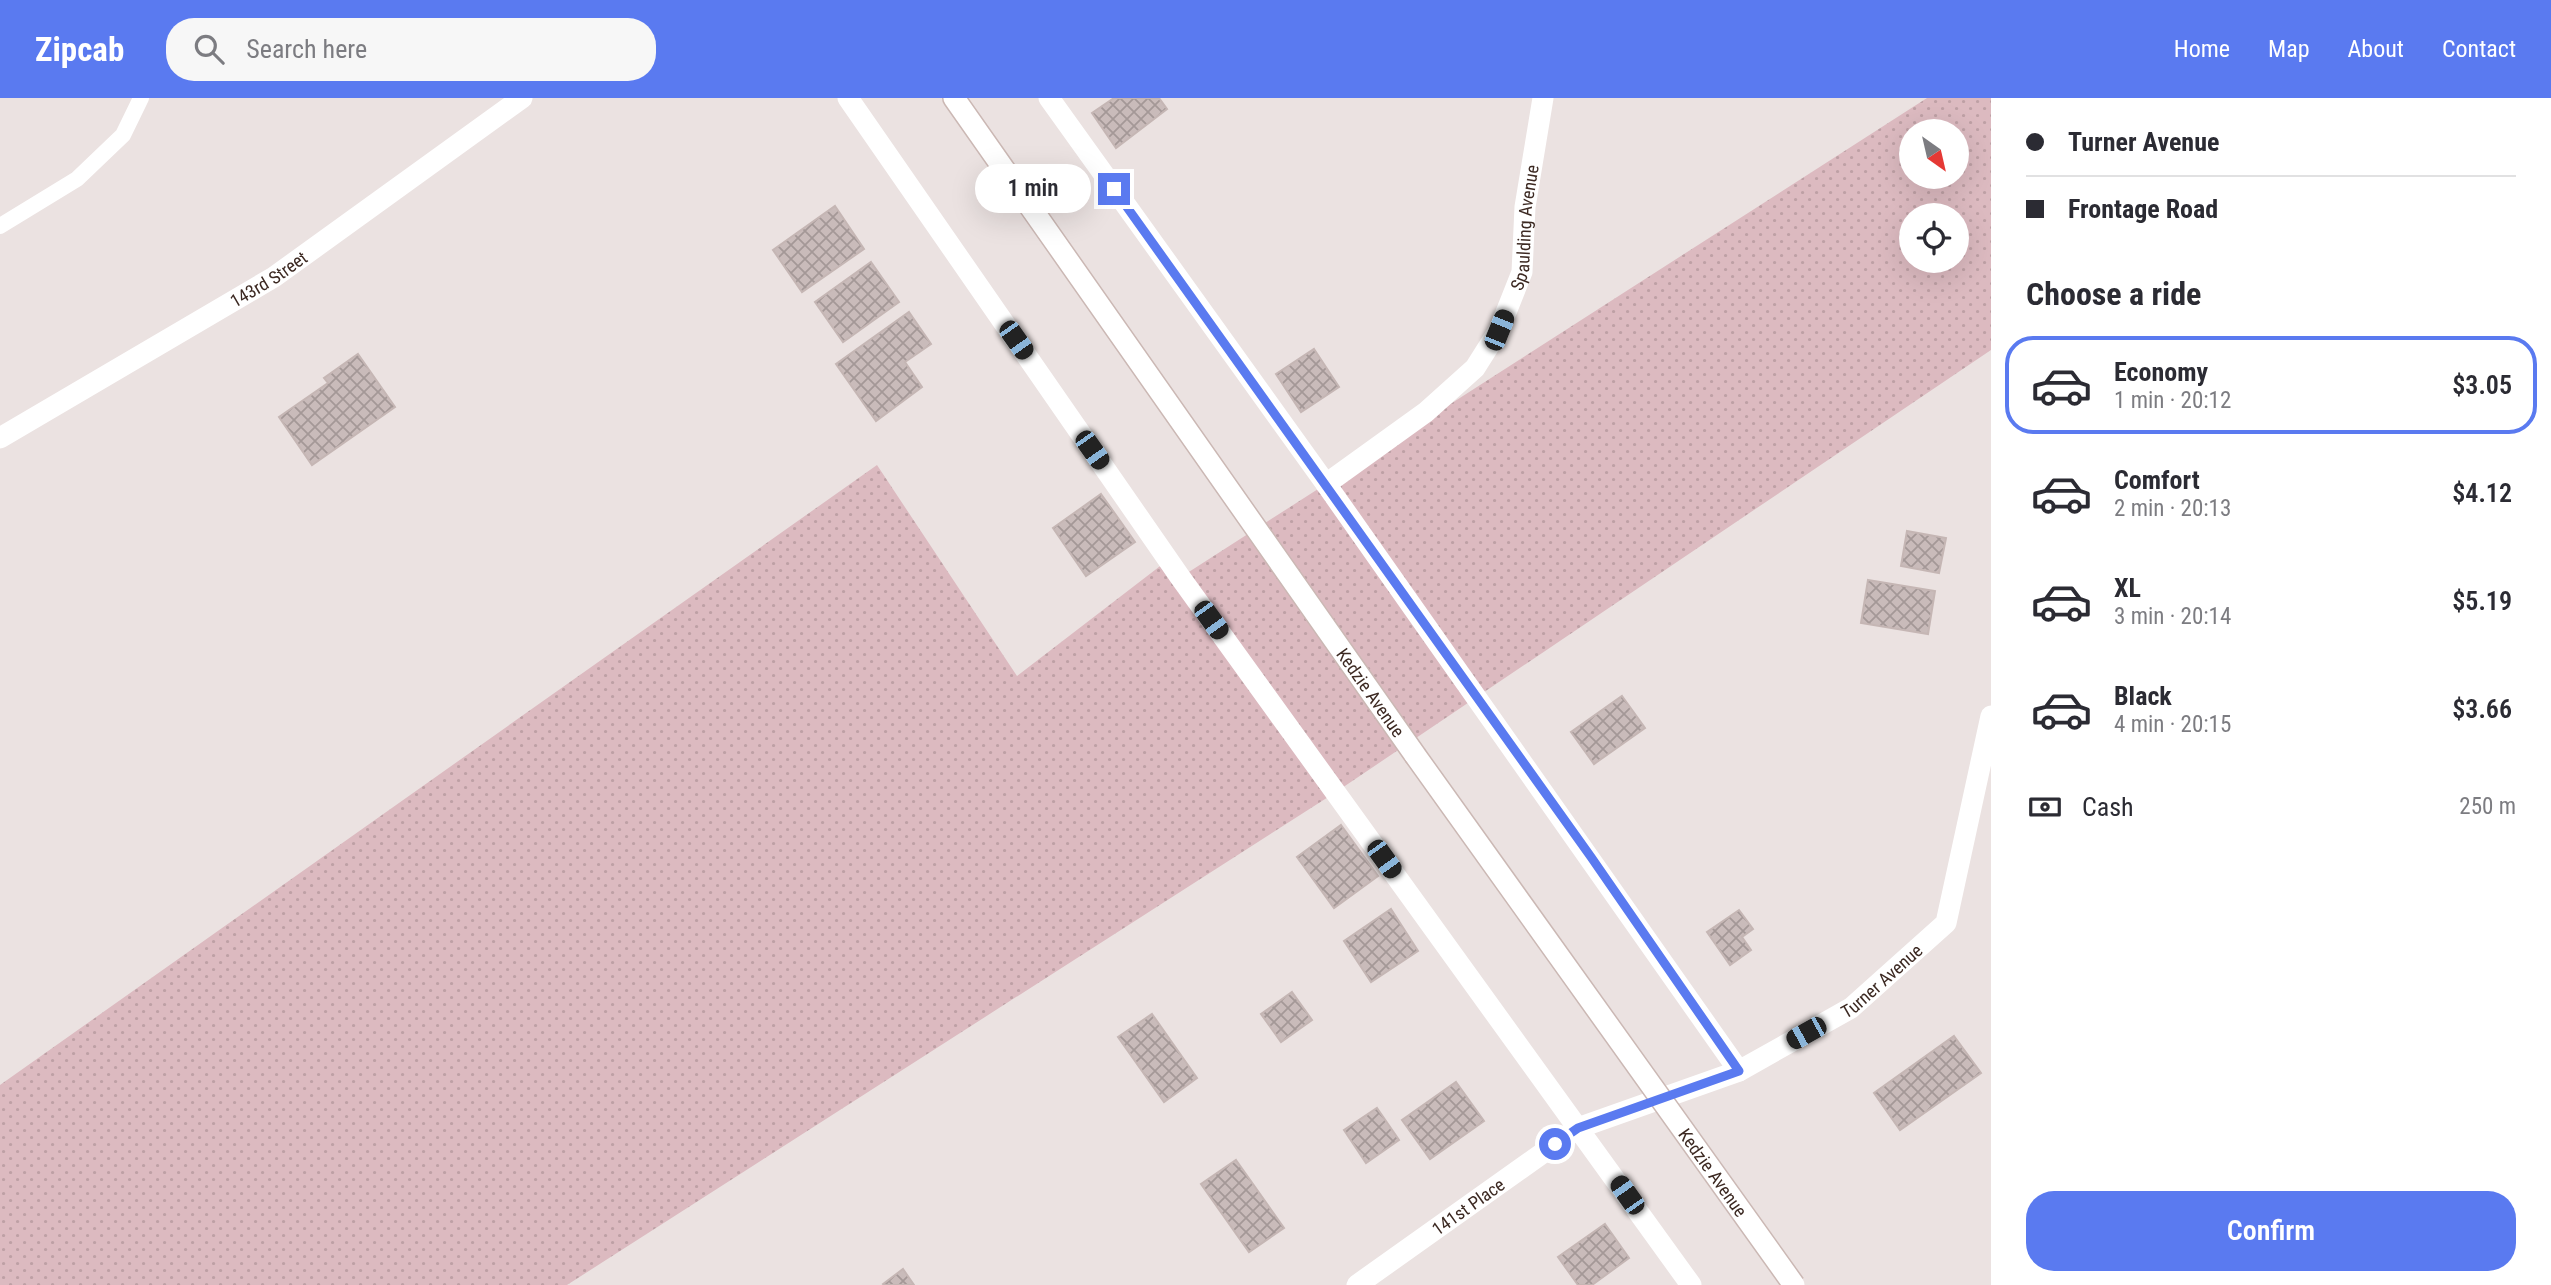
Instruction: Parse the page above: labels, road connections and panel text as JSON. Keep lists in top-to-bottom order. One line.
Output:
{"streets":{"street":["Spaulding Avenue","143rd Street","Kedzie Avenue","Turner Avenue","141st Place"]},"crossings":[["Turner Avenue","141st Place"]],"north":"bottom right","page":{"header":"Zipcab","search":"Search here","nav":["Home","Map","About","Contact"],"banner":["Turner Avenue","Frontage Road"],"bubble":"1 min","heading":"Choose a ride","list":[{"name":"Economy","note":"1 min · 20:12","value":"$3.05"},{"name":"Comfort","note":"2 min · 20:13","value":"$4.12"},{"name":"XL","note":"3 min · 20:14","value":"$5.19"},{"name":"Black","note":"4 min · 20:15","value":"$3.66"}],"pay":["Cash","250 m"],"buttons":"Confirm"}}
